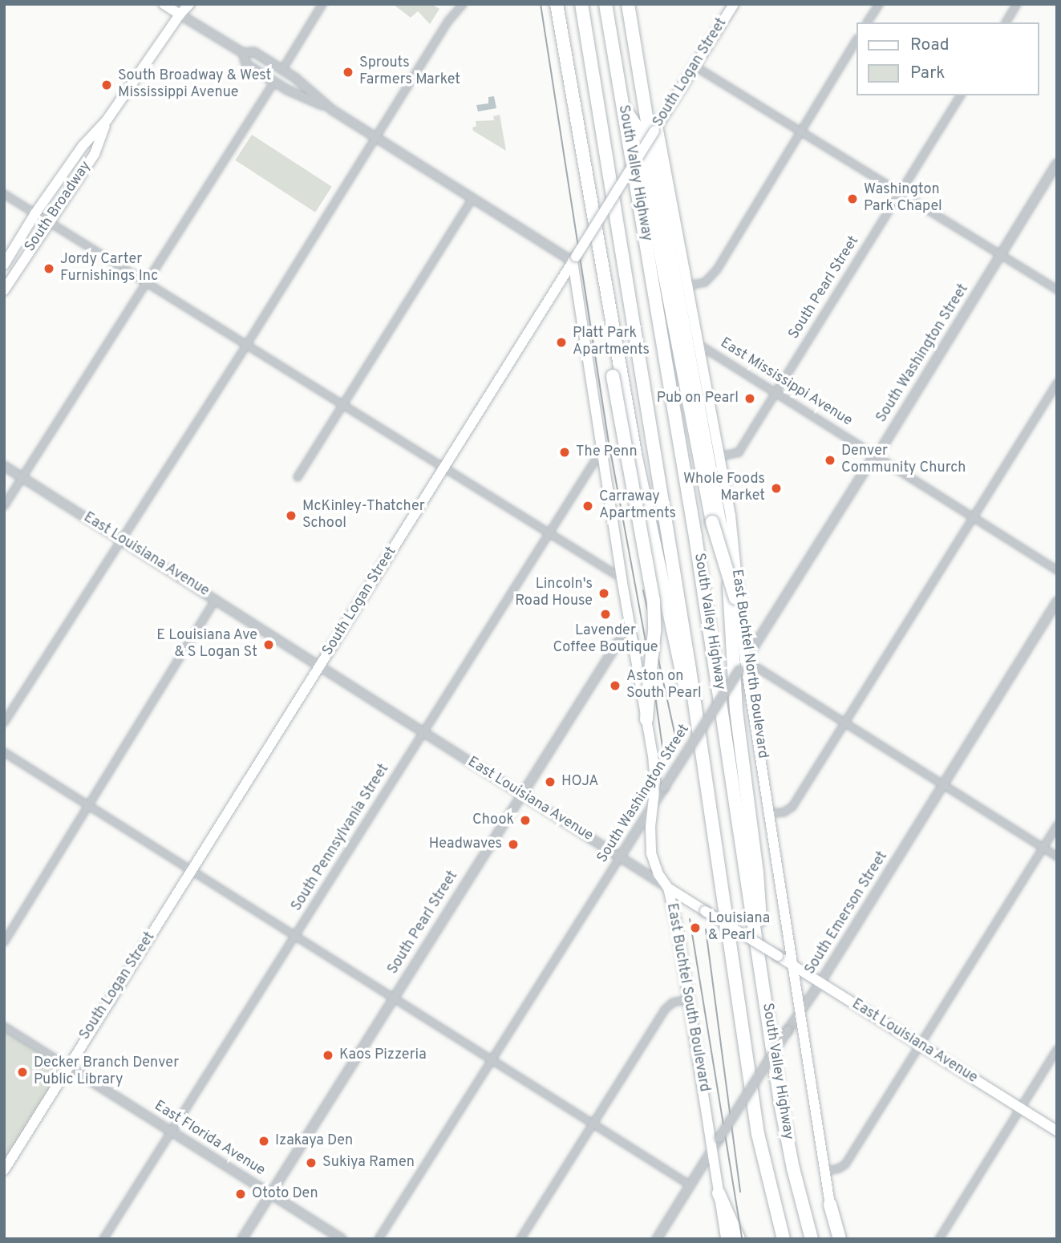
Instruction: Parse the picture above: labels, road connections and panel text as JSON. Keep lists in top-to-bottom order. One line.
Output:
{"streets":{"highway":["South Valley Highway"],"main road":["South Logan Street","South Broadway","East Louisiana Avenue","East Buchtel North Boulevard","East Buchtel South Boulevard"],"street":["South Pearl Street","South Washington Street","East Mississippi Avenue","South Pennsylvania Street","South Emerson Street","East Florida Avenue"]},"crossings":[["South Logan Street","East Louisiana Avenue"],["South Logan Street","East Buchtel North Boulevard"],["South Logan Street","East Buchtel South Boulevard"],["South Logan Street","East Florida Avenue"],["South Pearl Street","East Mississippi Avenue"],["South Pearl Street","East Louisiana Avenue"],["South Pearl Street","East Buchtel North Boulevard"],["South Pearl Street","East Buchtel South Boulevard"],["South Pearl Street","East Florida Avenue"],["South Washington Street","East Mississippi Avenue"],["South Washington Street","East Louisiana Avenue"],["South Washington Street","East Buchtel North Boulevard"],["South Washington Street","East Buchtel South Boulevard"],["East Mississippi Avenue","East Buchtel North Boulevard"],["East Louisiana Avenue","East Buchtel North Boulevard"],["East Louisiana Avenue","South Pennsylvania Street"],["East Louisiana Avenue","South Emerson Street"],["East Louisiana Avenue","East Buchtel South Boulevard"],["East Buchtel North Boulevard","South Emerson Street"],["South Pennsylvania Street","East Buchtel South Boulevard"],["South Pennsylvania Street","East Florida Avenue"],["South Emerson Street","East Buchtel South Boulevard"]],"places":["Sprouts Farmers Market","South Broadway & West Mississippi Avenue","Washington Park Chapel","Jordy Carter Furnishings Inc","Platt Park Apartments","Pub on Pearl","The Penn","Denver Community Church","Whole Foods Market","Carraway Apartments","McKinley-Thatcher School","Lincoln's Road House","Lavender Coffee Boutique","E Louisiana Ave & S Logan St","Aston on South Pearl","HOJA","Chook","Headwaves","Louisiana & Pearl","Kaos Pizzeria","Decker Branch Denver Public Library","Izakaya Den","Sukiya Ramen","Ototo Den"],"legend":["Road","Park"]}
